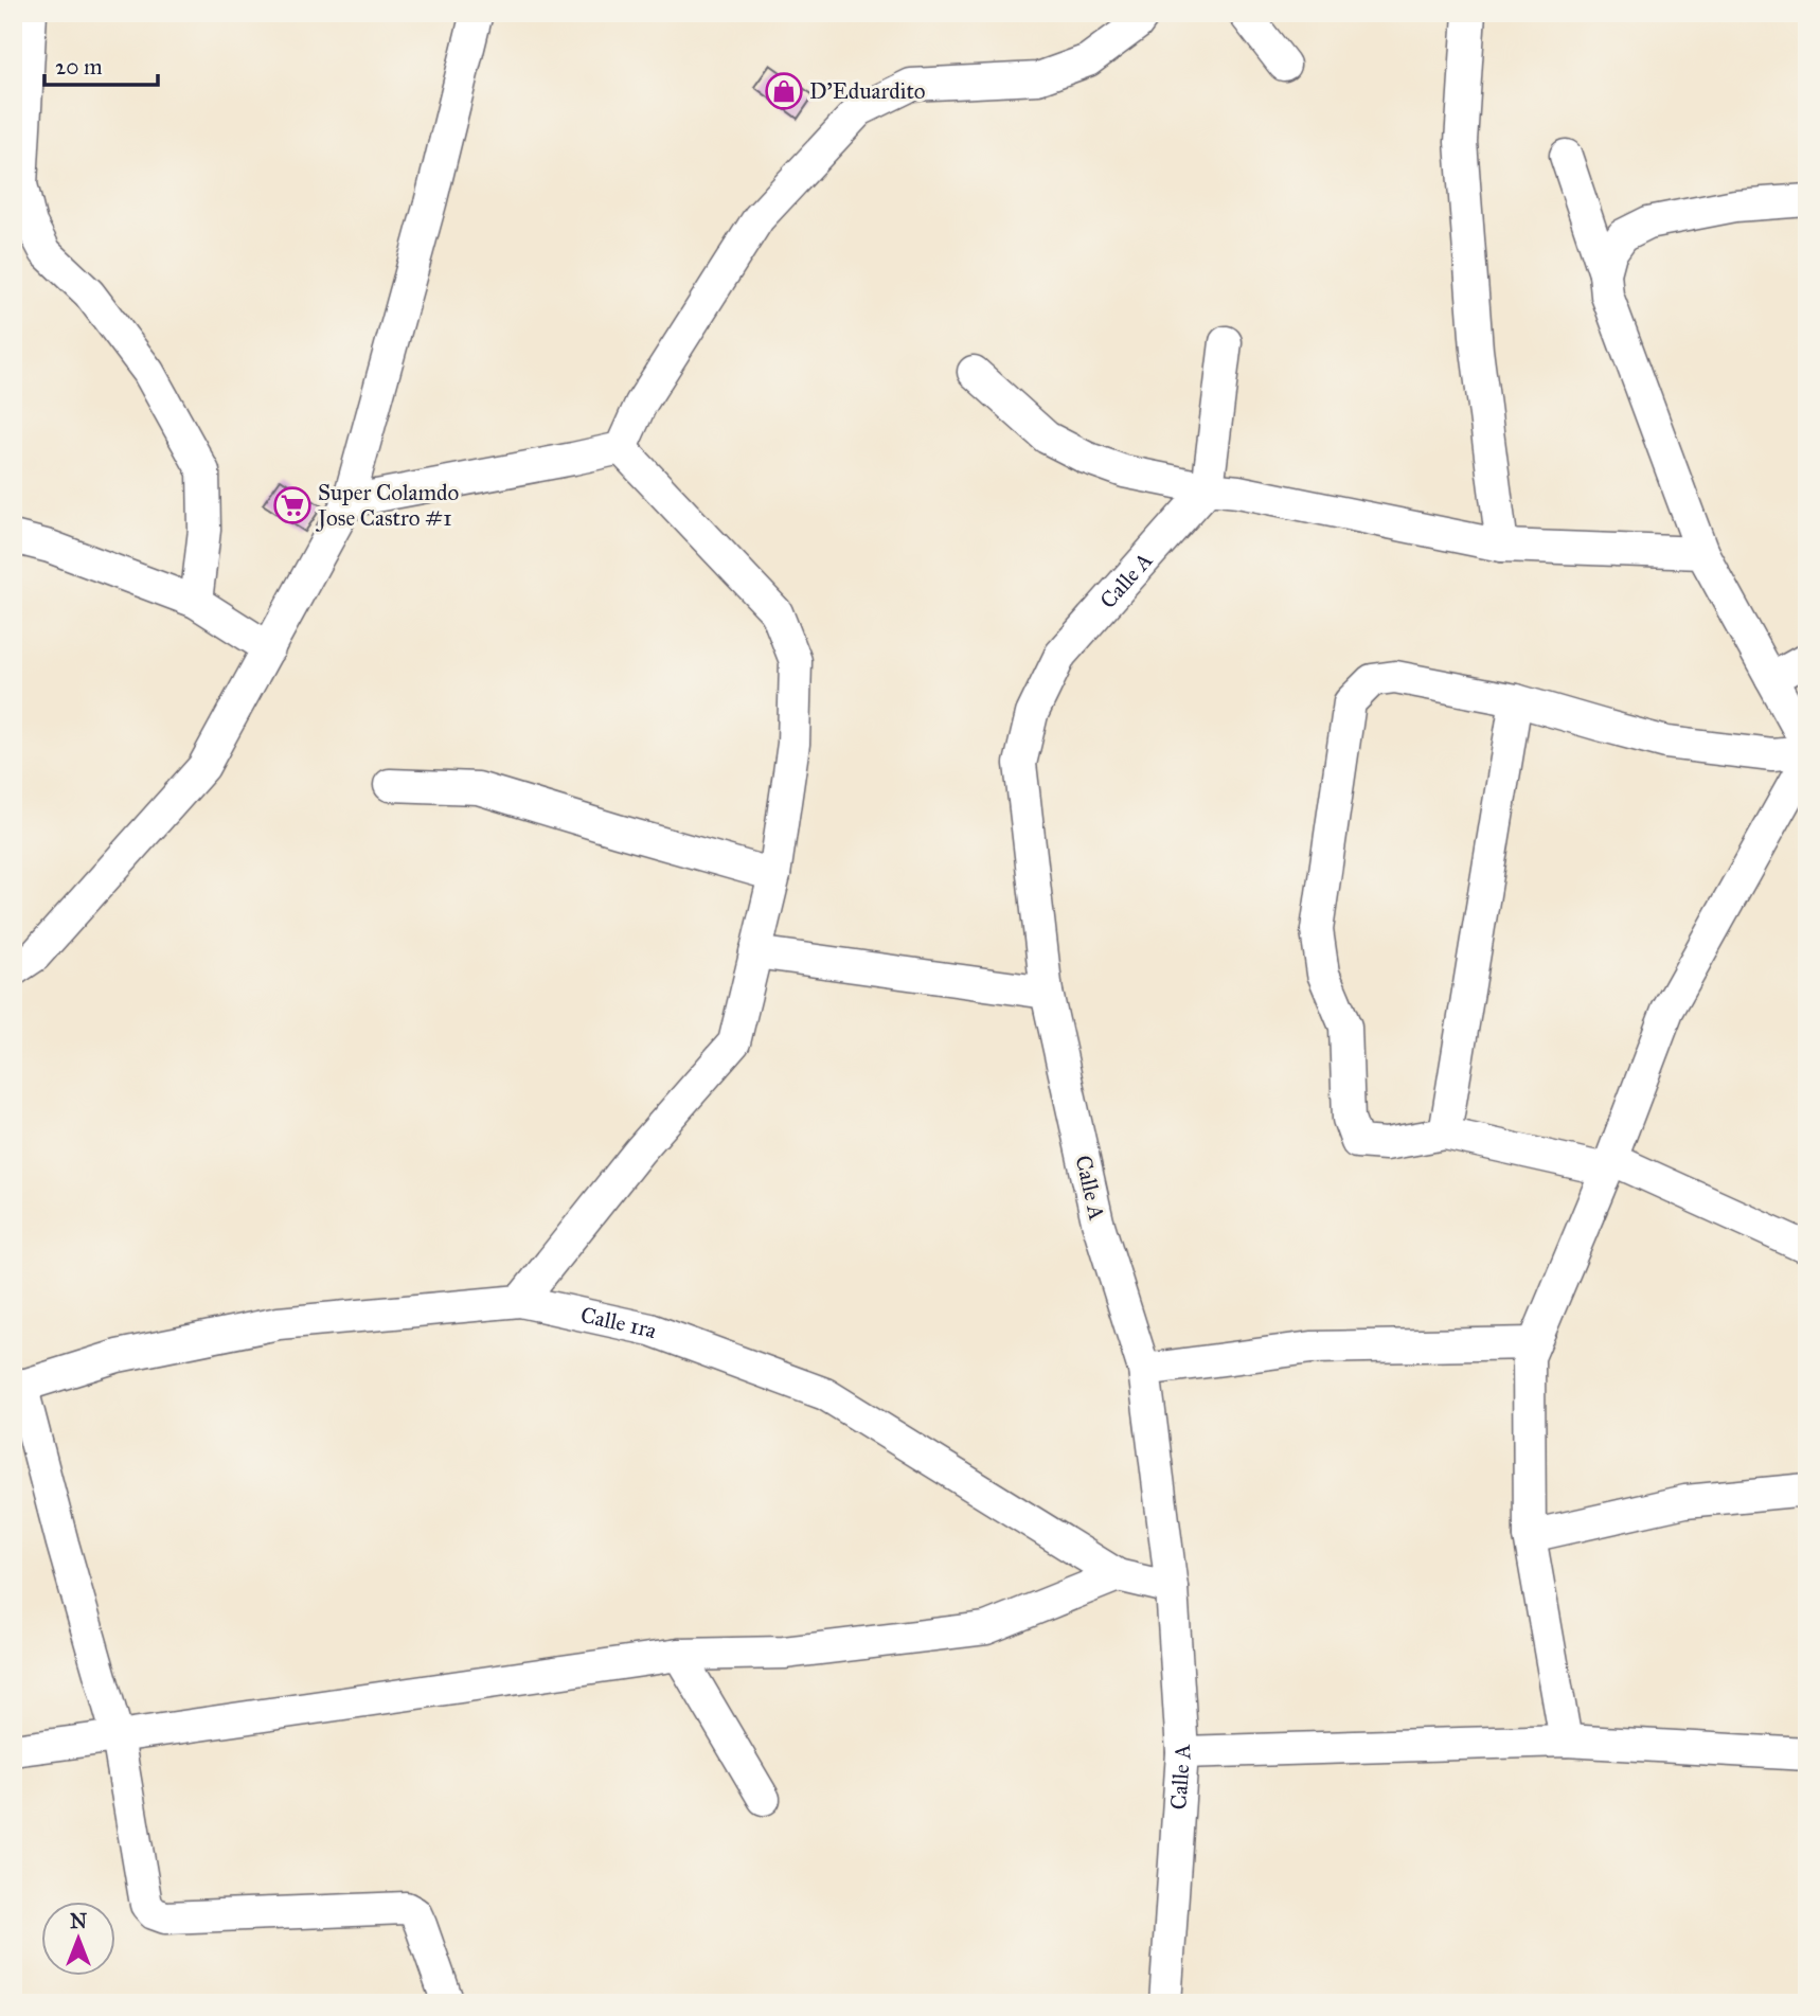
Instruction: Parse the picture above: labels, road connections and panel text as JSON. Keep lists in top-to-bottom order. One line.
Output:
{"streets":{"street":["Calle A","Calle 1ra"]},"crossings":[["Calle A","Calle 1ra"]],"places":{"shop":["D'Eduardito"],"supermarket":["Super Colamdo Jose Castro #1"]},"scale_bar":"20 m","north":"top"}
